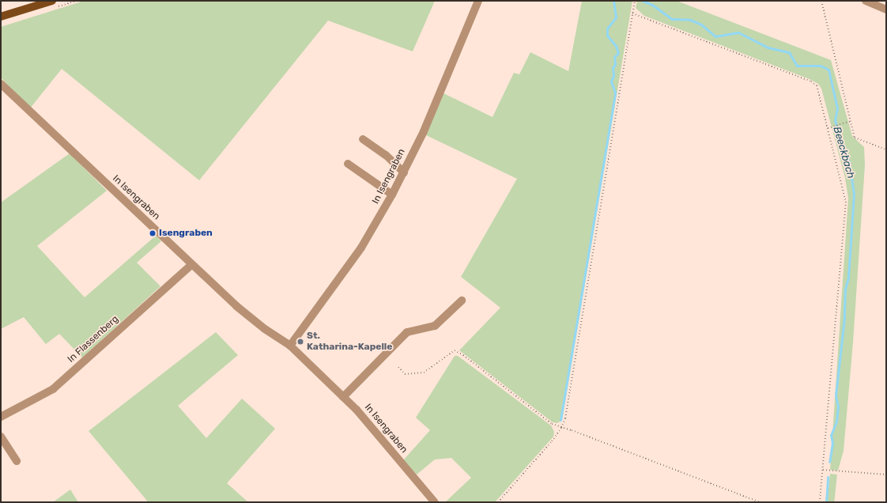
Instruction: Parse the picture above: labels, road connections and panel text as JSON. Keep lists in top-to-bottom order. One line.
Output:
{"streets":{"street":["In Isengraben","In Flassenberg"]},"crossings":[["In Isengraben","In Flassenberg"]],"water":["Beeckbach"],"places":["Isengraben","St. Katharina-Kapelle"]}
